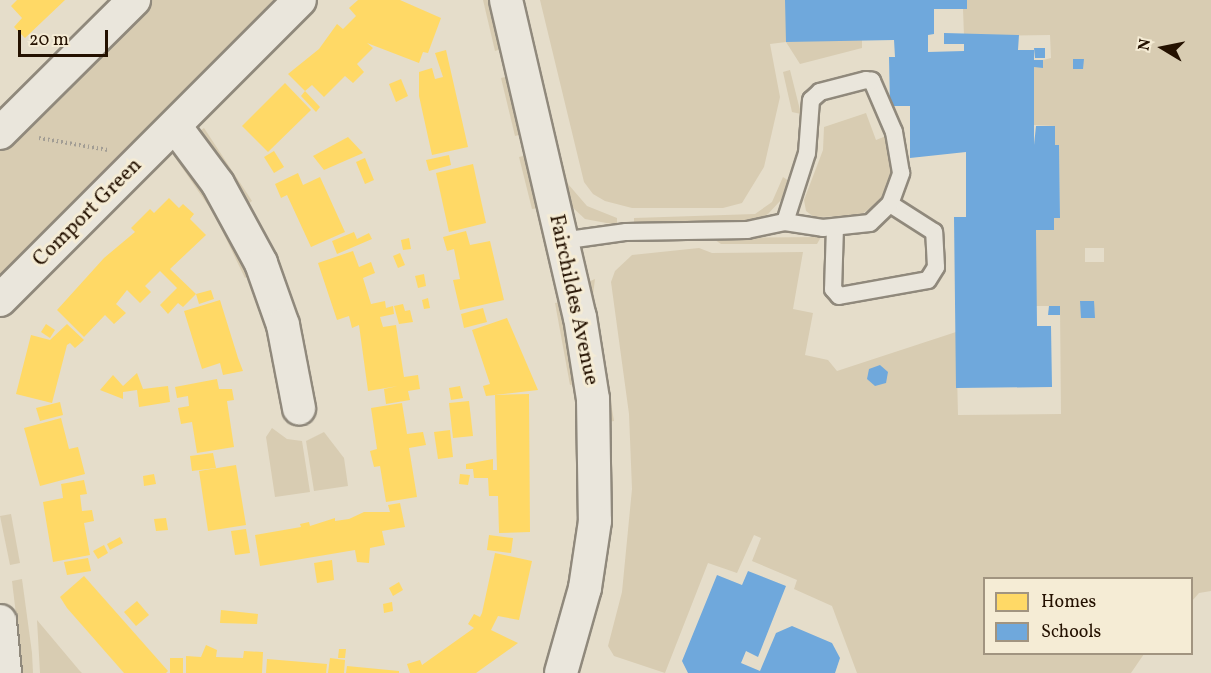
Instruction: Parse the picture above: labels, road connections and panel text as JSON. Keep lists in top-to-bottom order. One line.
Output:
{"streets":{"street":["Comport Green","Fairchildes Avenue"]},"legend":["Homes","Schools"],"scale_bar":"20 m","north":"left"}
